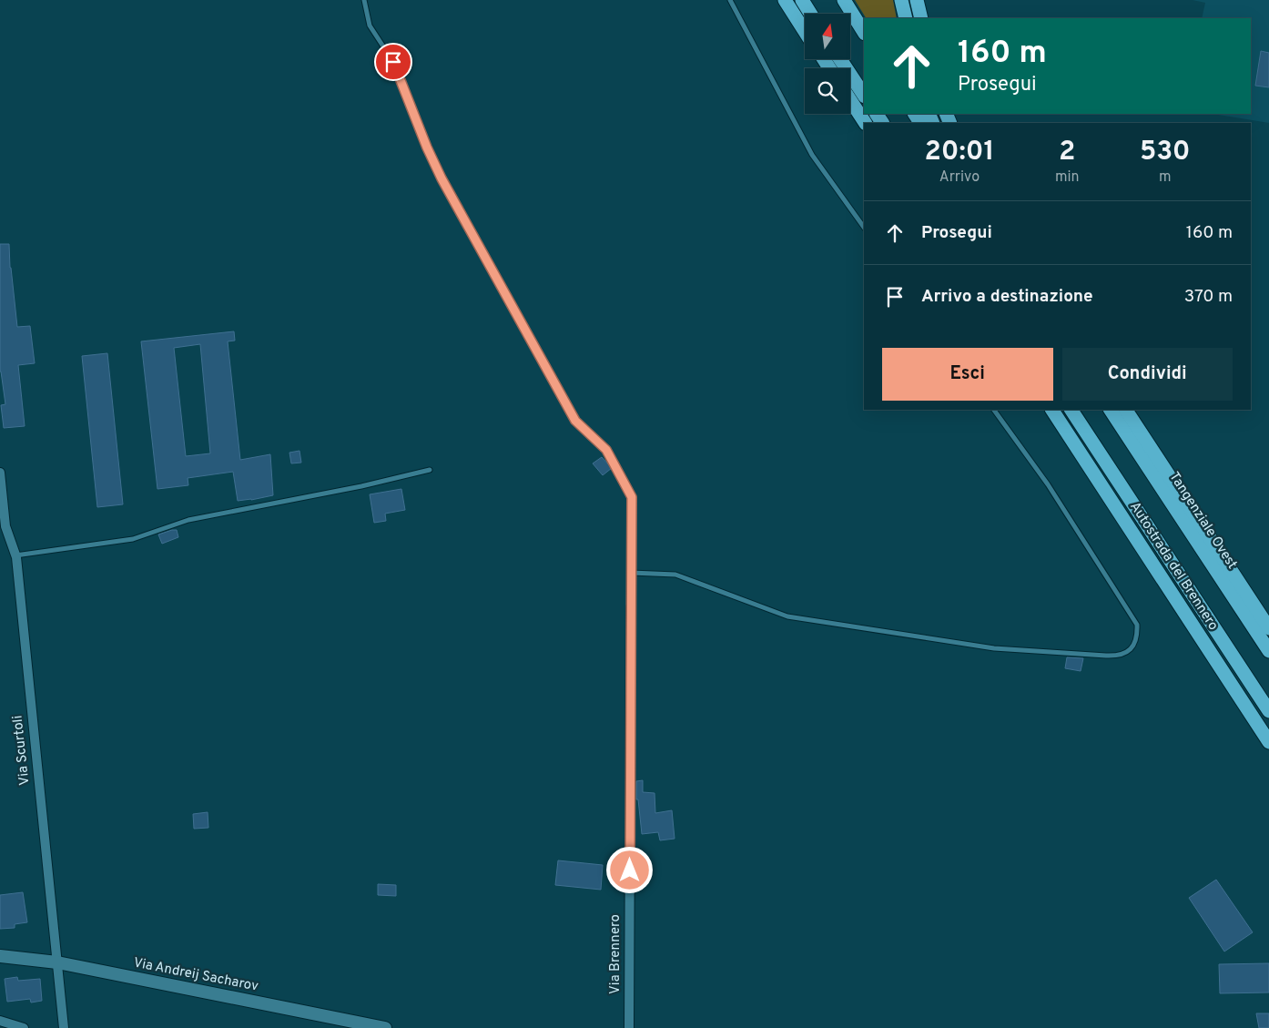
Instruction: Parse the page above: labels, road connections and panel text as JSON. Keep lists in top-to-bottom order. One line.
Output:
{"streets":{"highway":["Tangenziale Ovest","Autostrada del Brennero"],"street":["Via Scurtoli","Via Brennero","Via Andreij Sacharov"]},"crossings":[["Via Scurtoli","Via Andreij Sacharov"]],"north":"top","page":{"turn":["160 m","Prosegui"],"eta":["20:01","Arrivo","2","min","530","m"],"list":[{"name":"Prosegui","value":"160 m"},{"name":"Arrivo a destinazione","value":"370 m"}],"buttons":["Esci","Condividi"]}}
